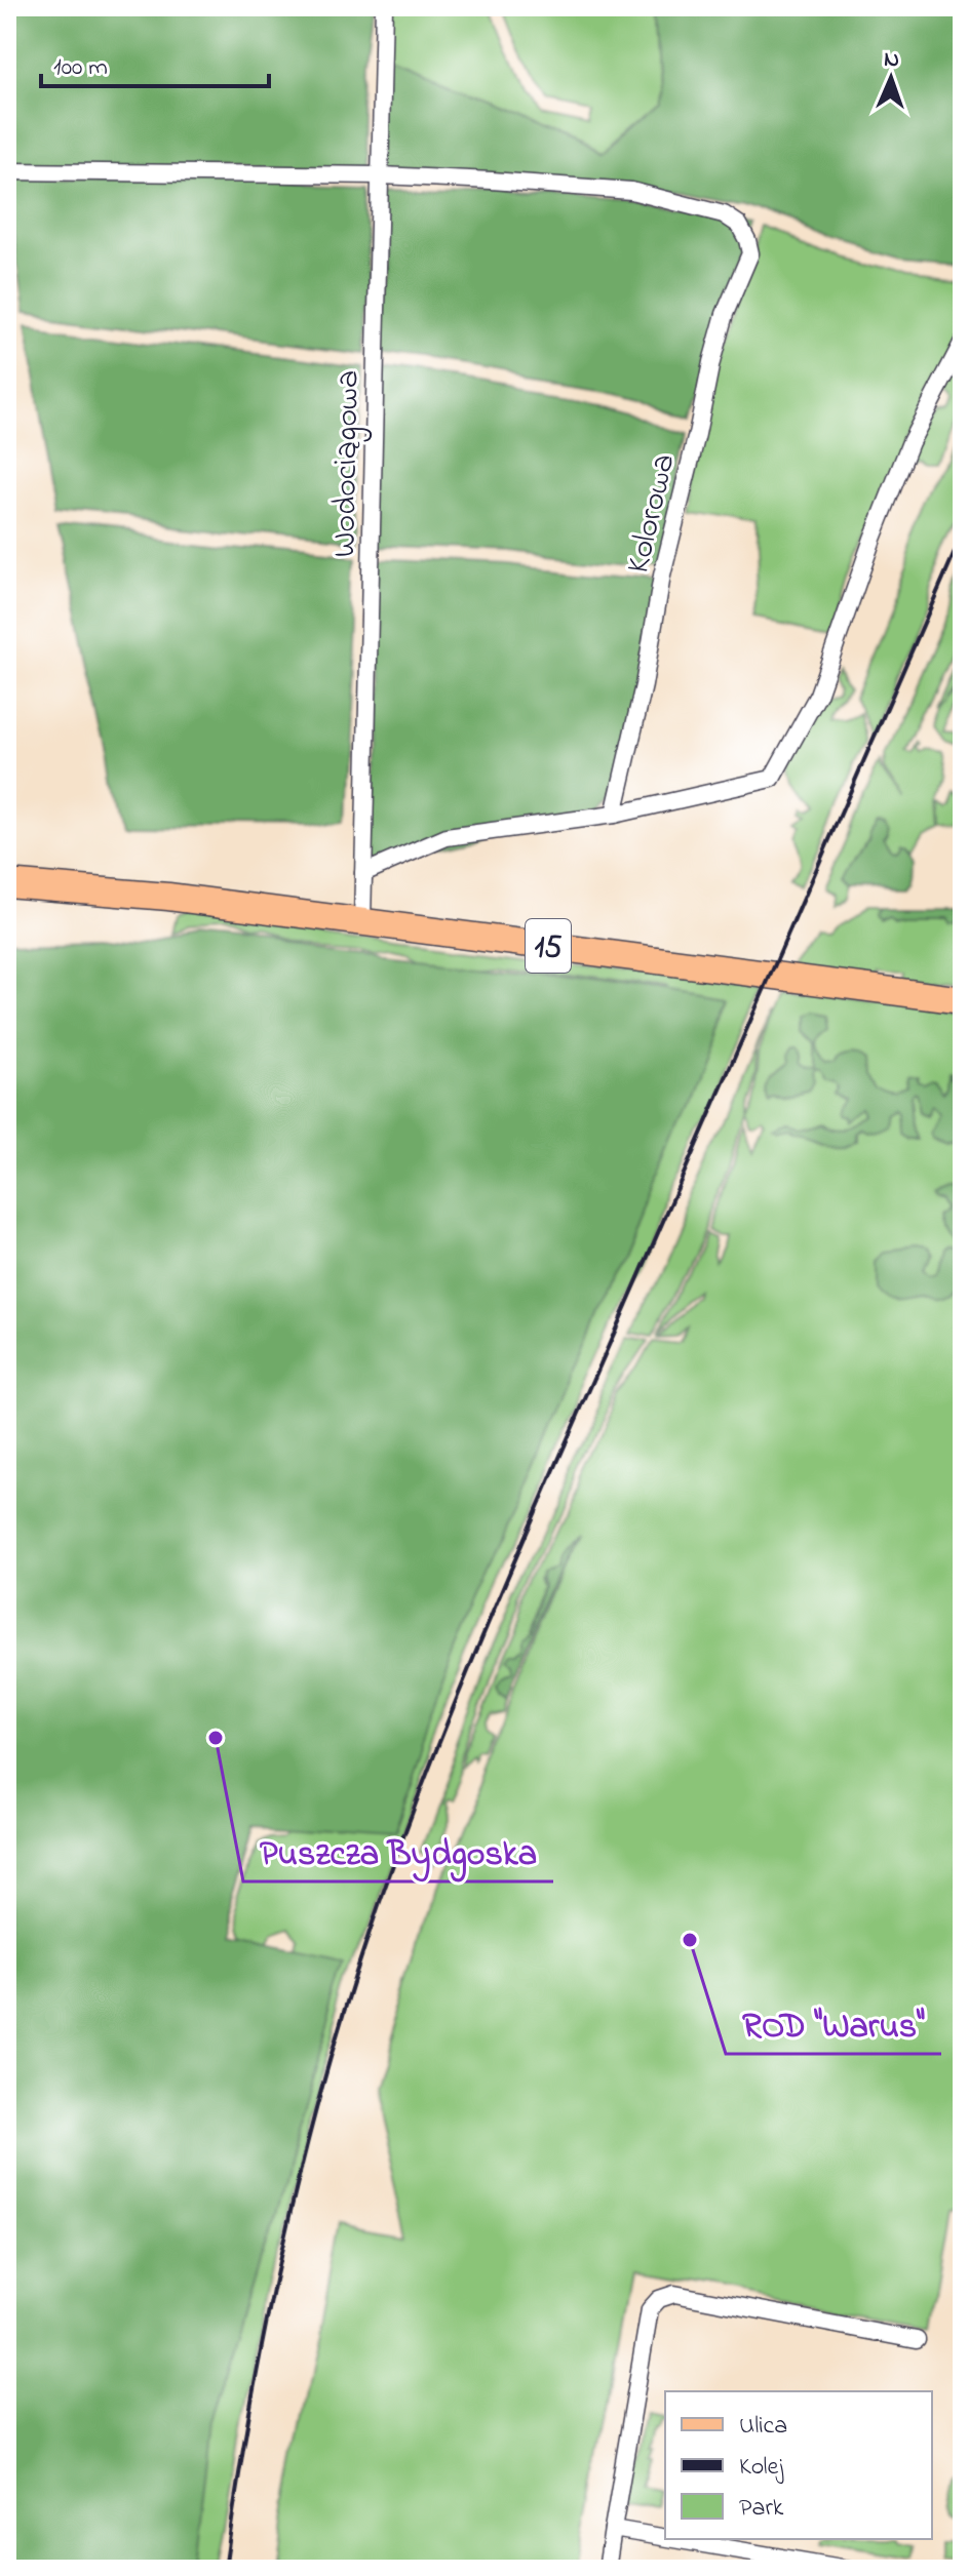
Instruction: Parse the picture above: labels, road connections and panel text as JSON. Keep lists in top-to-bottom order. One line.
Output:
{"streets":{"main road":["15"],"street":["Wodociągowa","Kolorowa"]},"crossings":[["Wodociągowa","Kolorowa"],["Wodociągowa","15"]],"places":["Puszcza Bydgoska","ROD \"Warus\""],"legend":["Ulica","Kolej","Park"],"scale_bar":"100 m","north":"top"}
